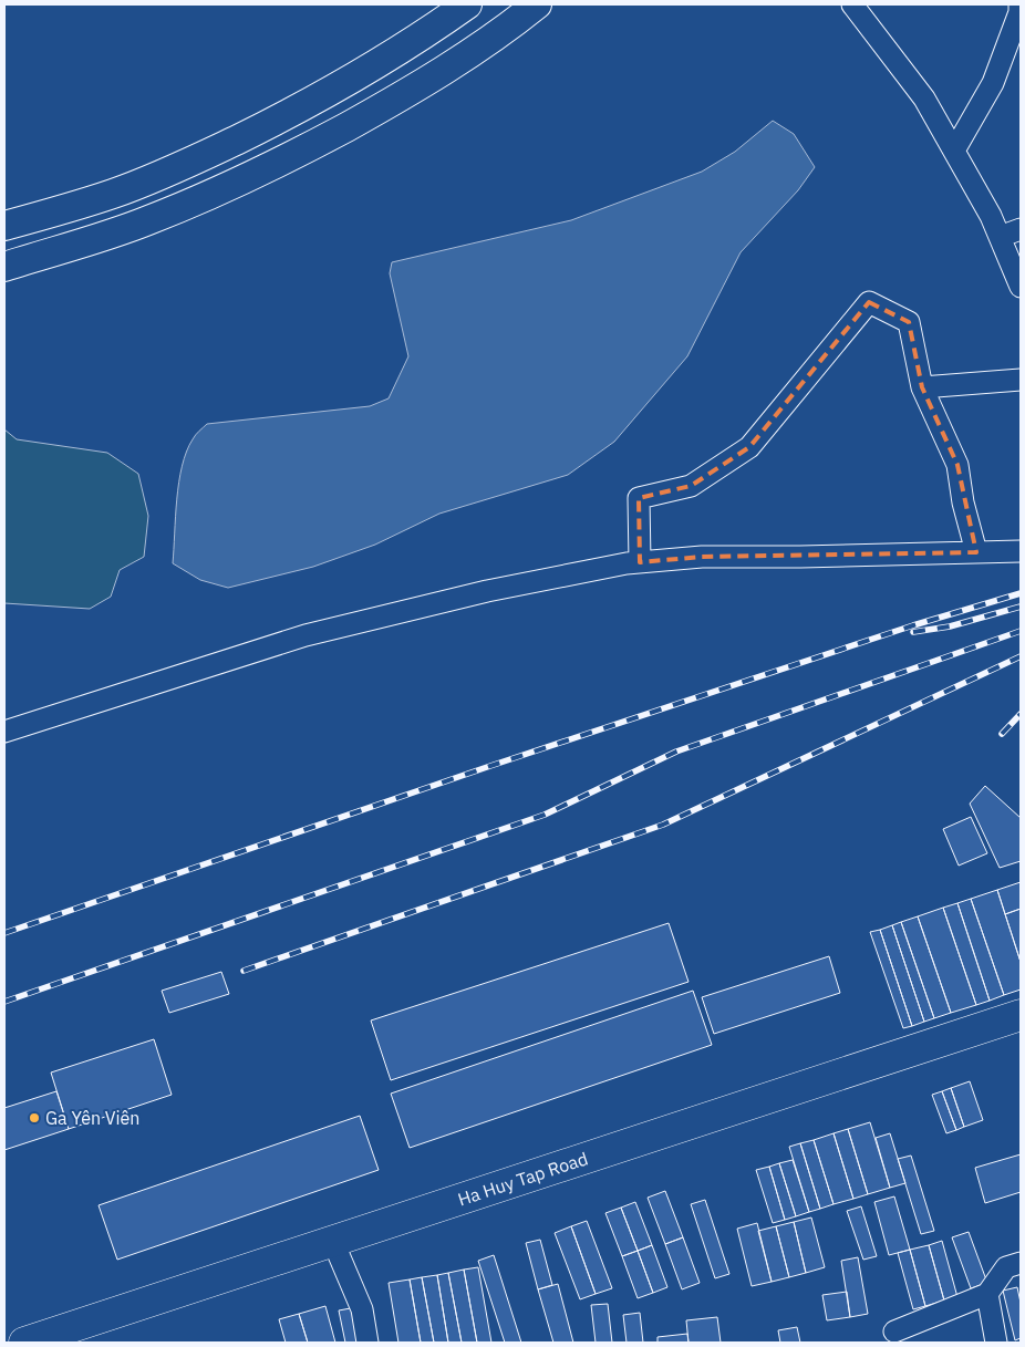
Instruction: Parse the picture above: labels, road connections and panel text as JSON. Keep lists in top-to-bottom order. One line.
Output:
{"streets":{"main road":["Ha Huy Tap Road"]},"places":["Ga Yên Viên"]}
